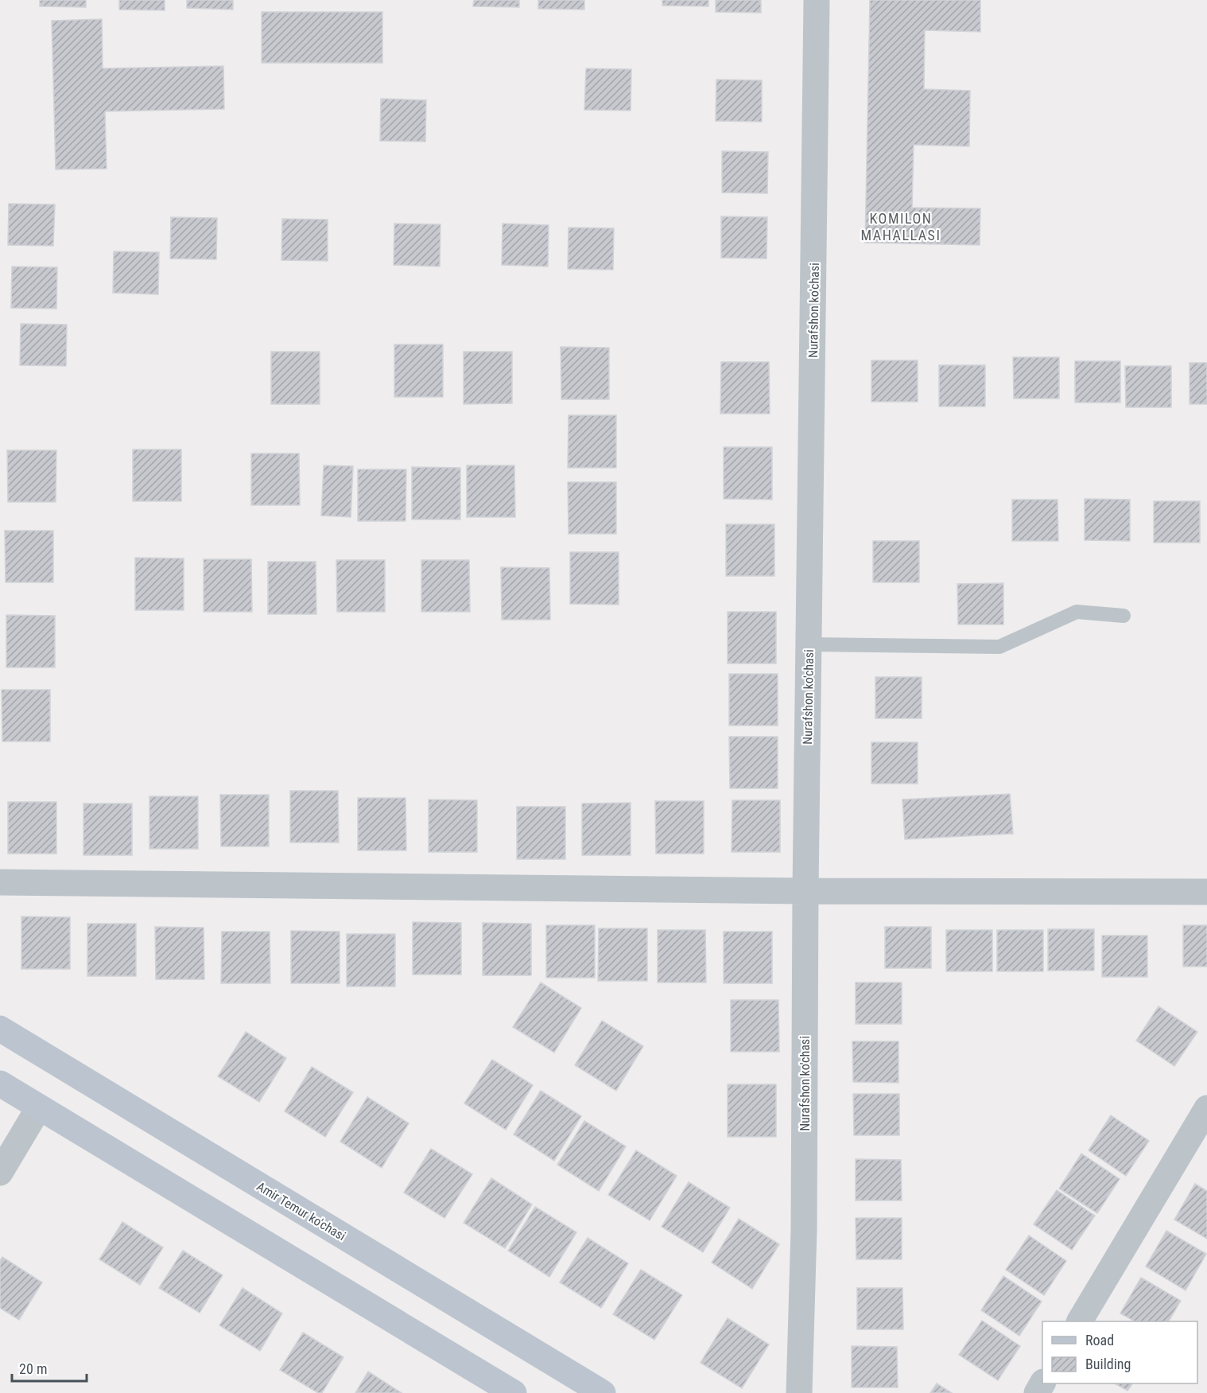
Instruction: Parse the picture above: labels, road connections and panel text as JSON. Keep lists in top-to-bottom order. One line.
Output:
{"streets":{"main road":["Amir Temur ko'chasi"],"street":["Nurafshon ko'chasi"]},"districts":["KOMILON MAHALLASI"],"legend":["Road","Building"],"scale_bar":"20 m"}
